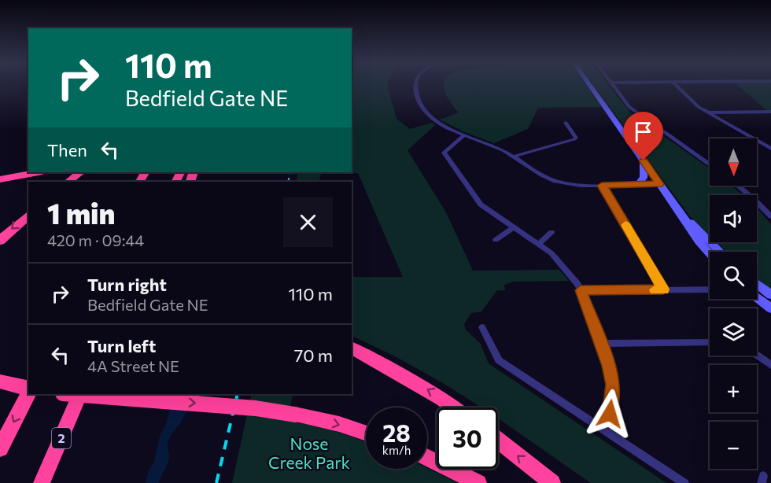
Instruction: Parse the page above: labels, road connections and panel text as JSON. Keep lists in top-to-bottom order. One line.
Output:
{"streets":{"highway":["2"]},"parks":["Nose Creek Park"],"north":"bottom","page":{"turn":["110 m","Bedfield Gate NE"],"then":"Then","map_buttons":["+","−"],"heading":["1 min","420 m · 09:44"],"list":[{"name":"Turn right","note":"Bedfield Gate NE","value":"110 m"},{"name":"Turn left","note":"4A Street NE","value":"70 m"}],"speed":"28 km/h","limit":"30"}}
